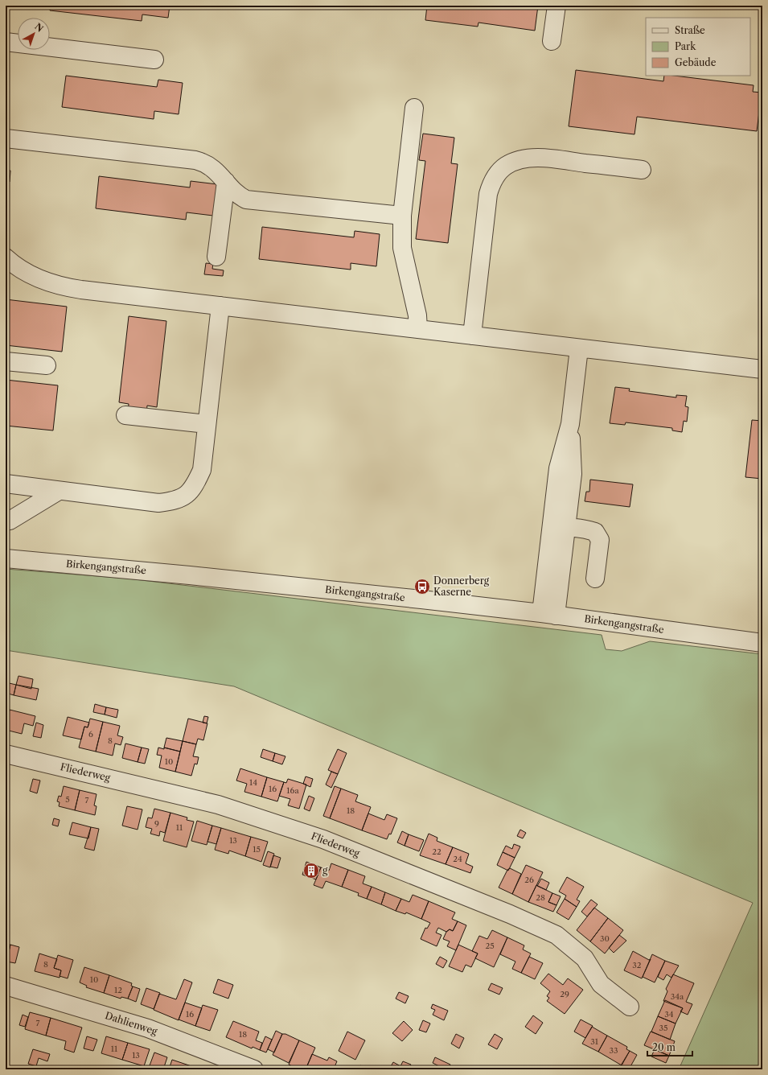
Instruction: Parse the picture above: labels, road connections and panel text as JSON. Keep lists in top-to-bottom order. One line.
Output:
{"streets":{"street":["Birkengangstraße","Fliederweg","Dahlienweg"]},"places":{"bus stop":["Donnerberg Kaserne"],"building":["g"]},"house_numbers":["6","8","10","14","16","16a","5","7","18","9","11","13","15","22","24","26","28","30","25","8","32","10","12","29","34a","16","34","7","35","18","31","11","33","13"],"legend":["Straße","Park","Gebäude"],"scale_bar":"20 m","north":"top right"}
